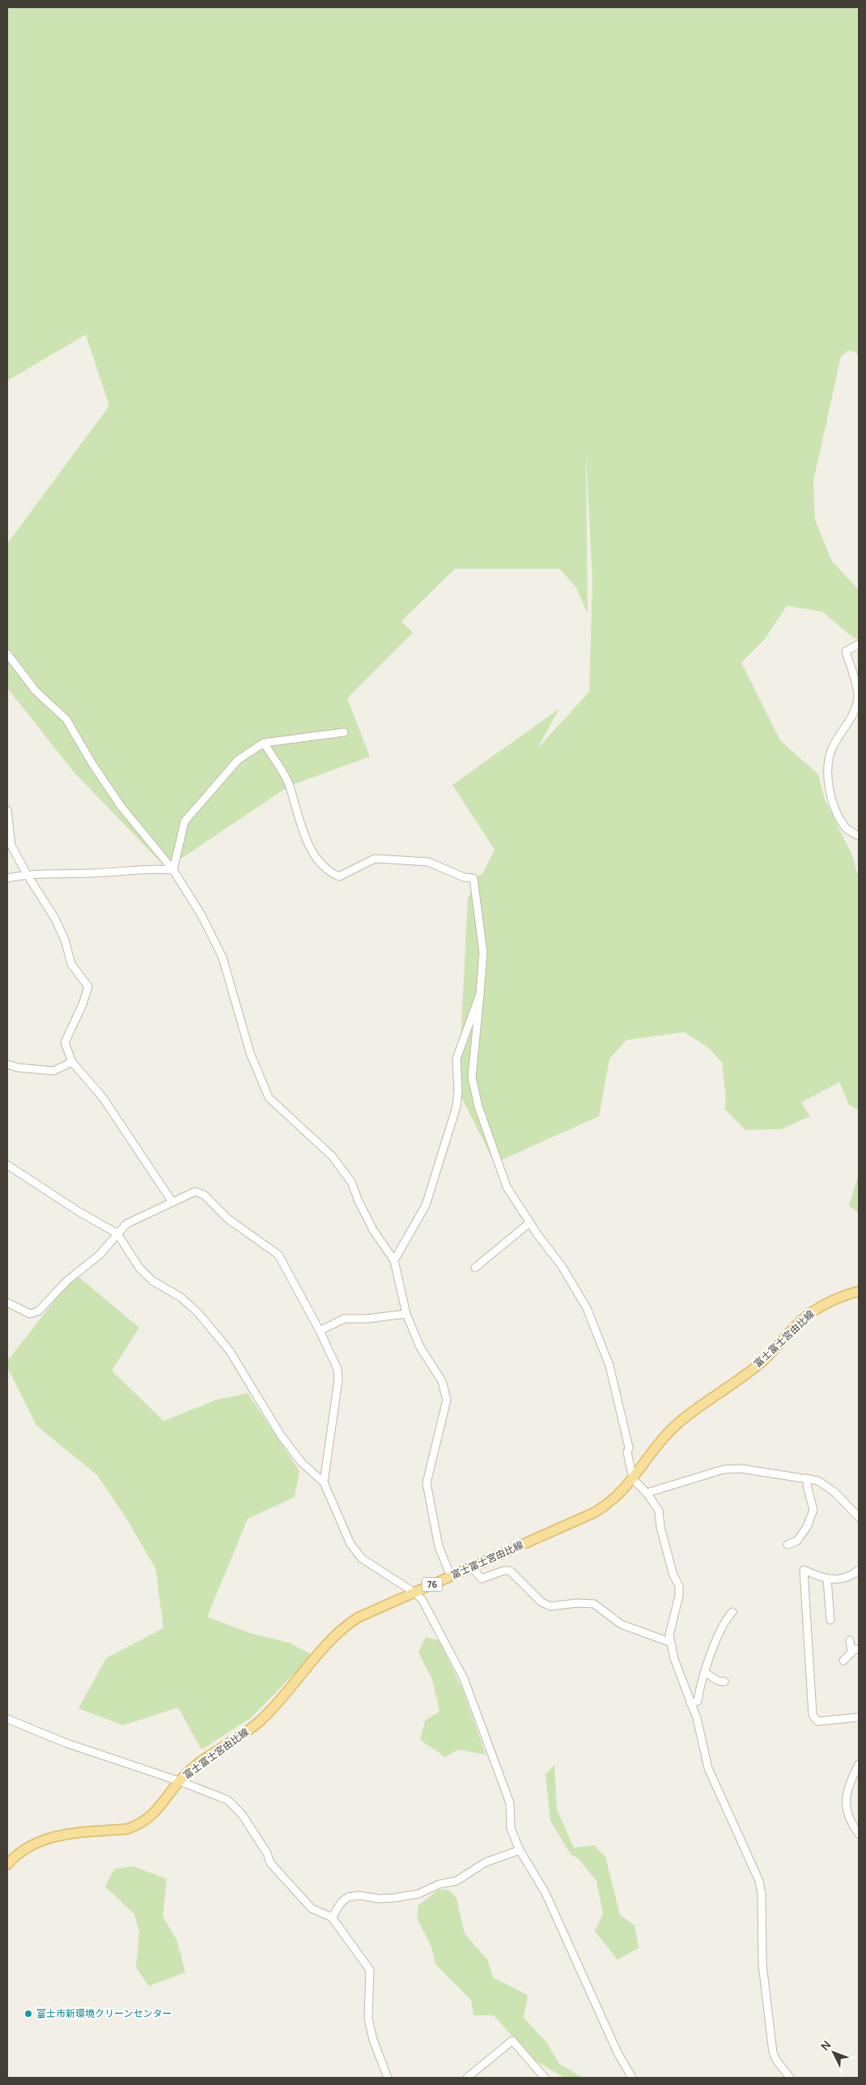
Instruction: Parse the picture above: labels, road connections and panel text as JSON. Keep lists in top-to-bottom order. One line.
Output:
{"streets":{"main road":["富士富士宮由比線","76"]},"places":["富士市新環境クリーンセンター"],"north":"top left"}
